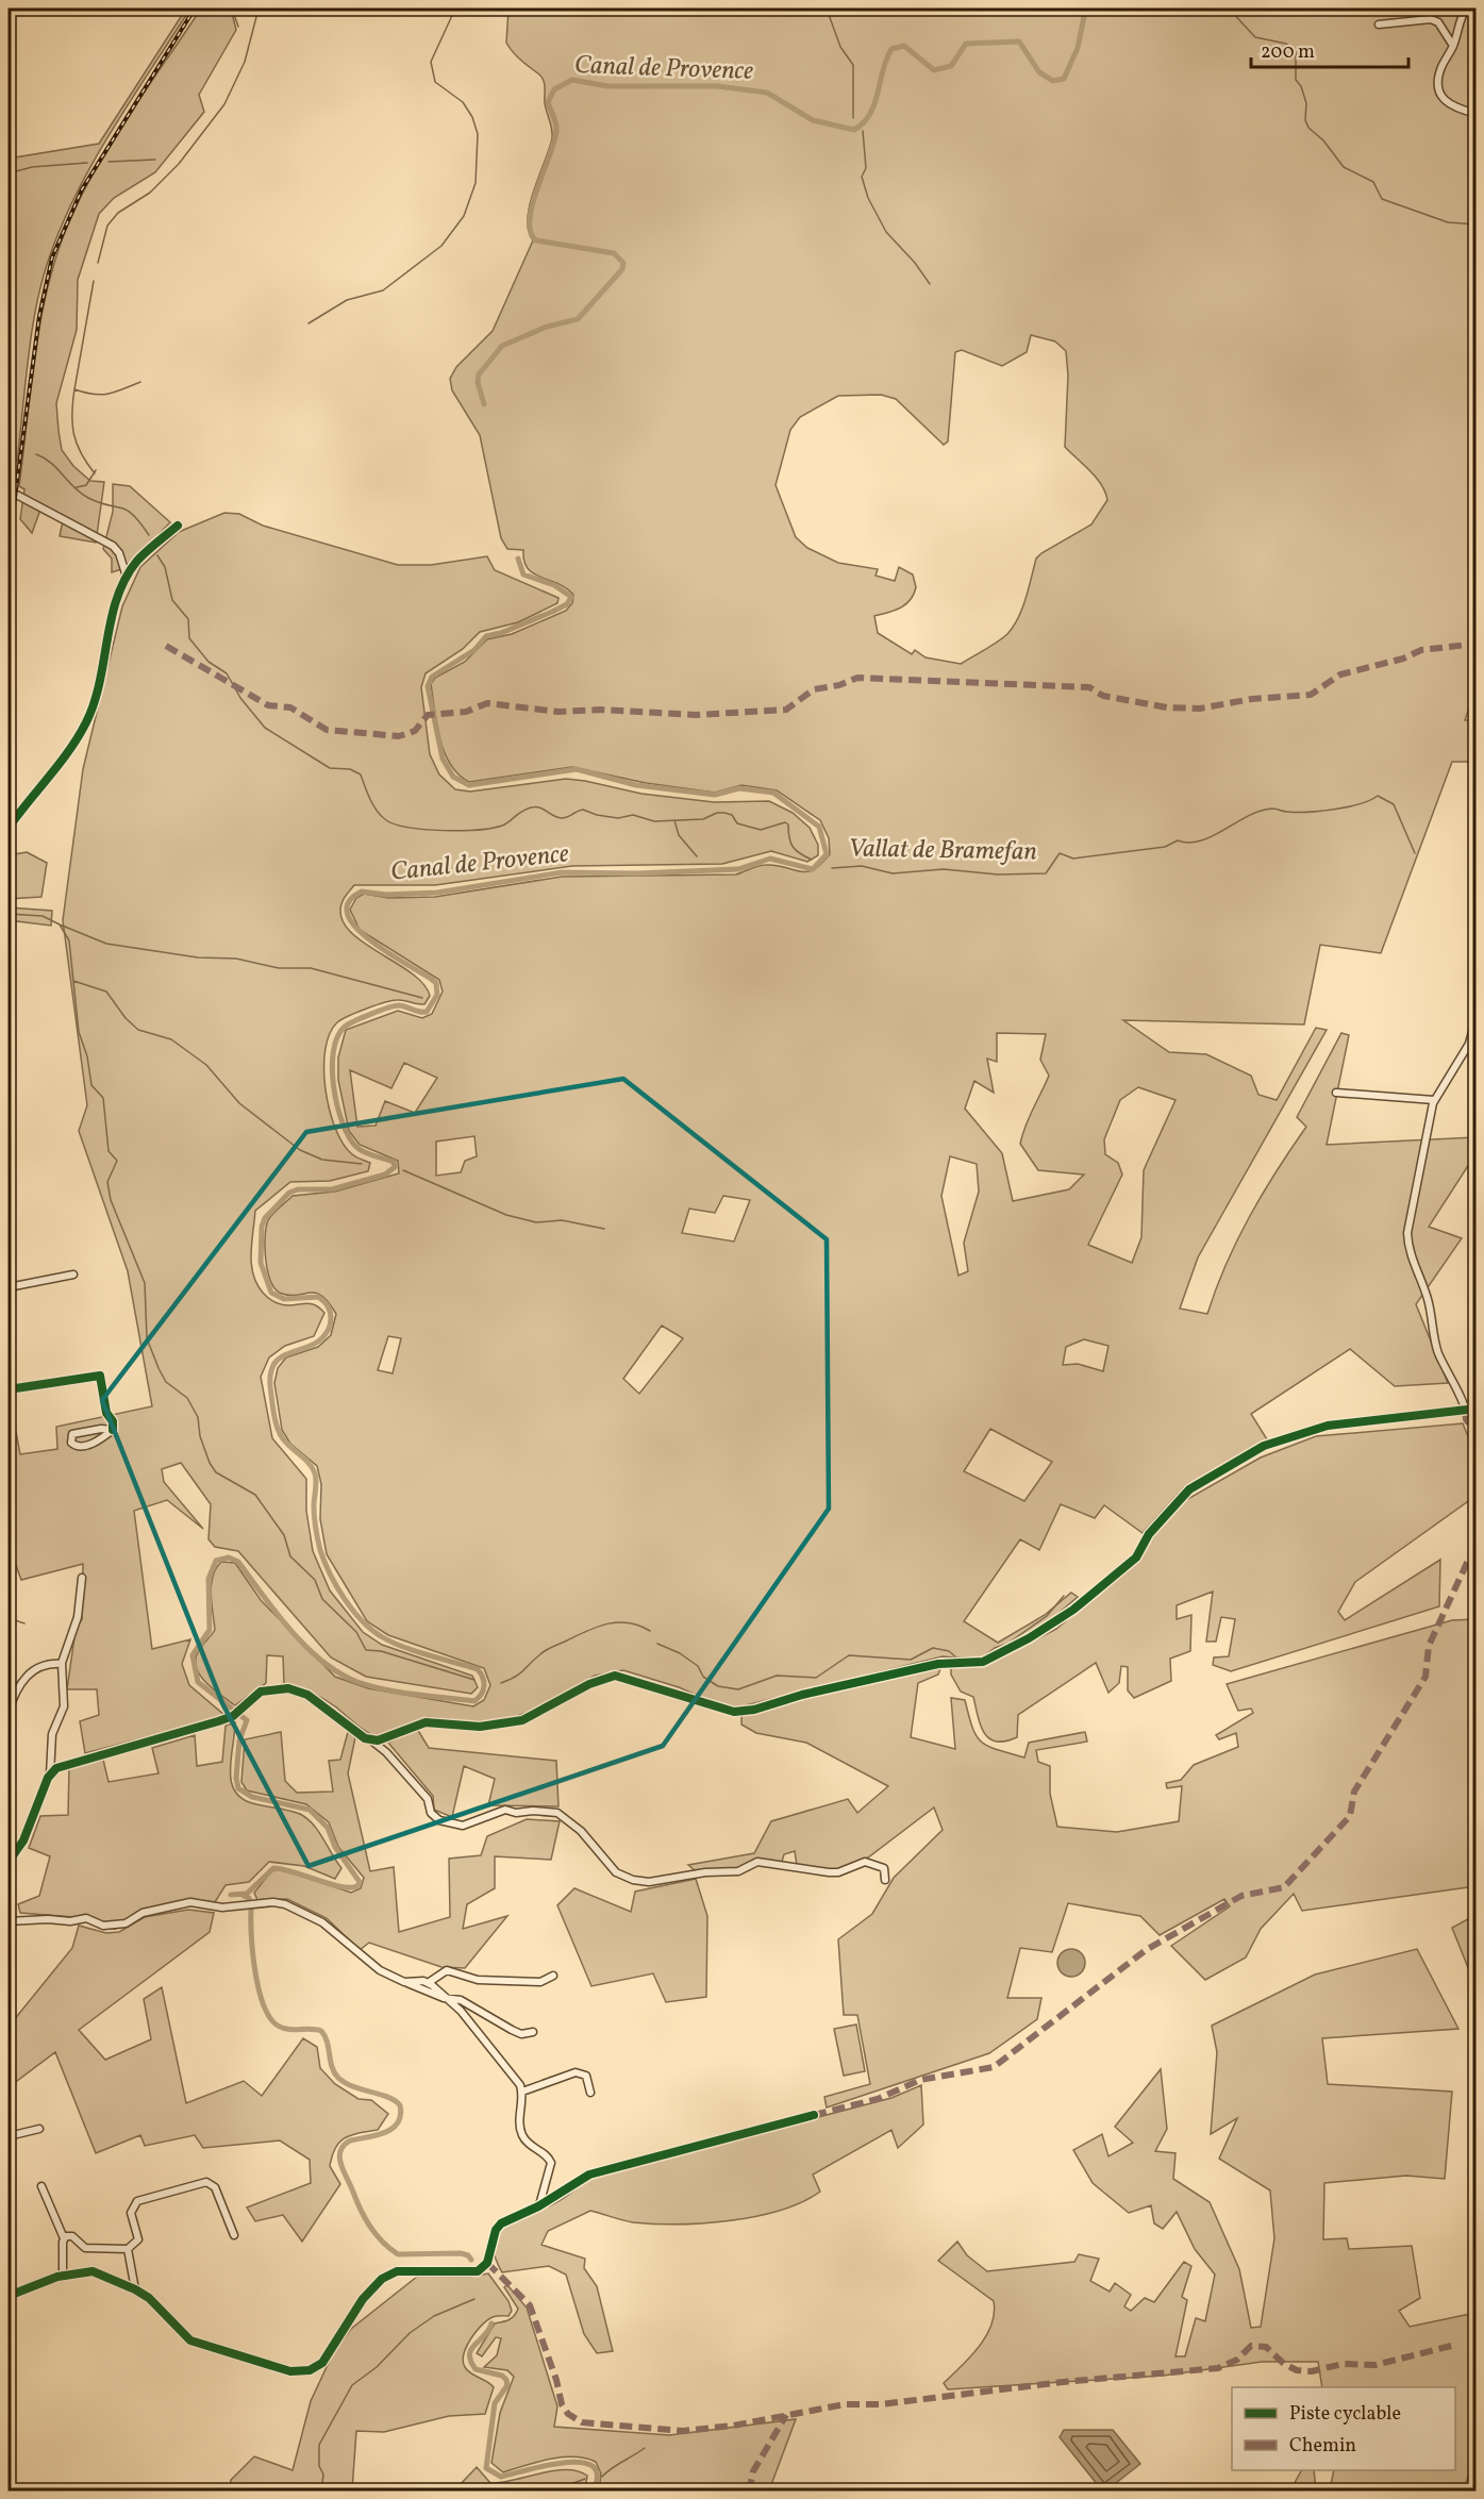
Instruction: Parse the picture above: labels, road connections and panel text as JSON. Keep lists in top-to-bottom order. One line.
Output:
{"water":["Canal de Provence","Vallat de Bramefan"],"legend":["Piste cyclable","Chemin"],"scale_bar":"200 m"}
